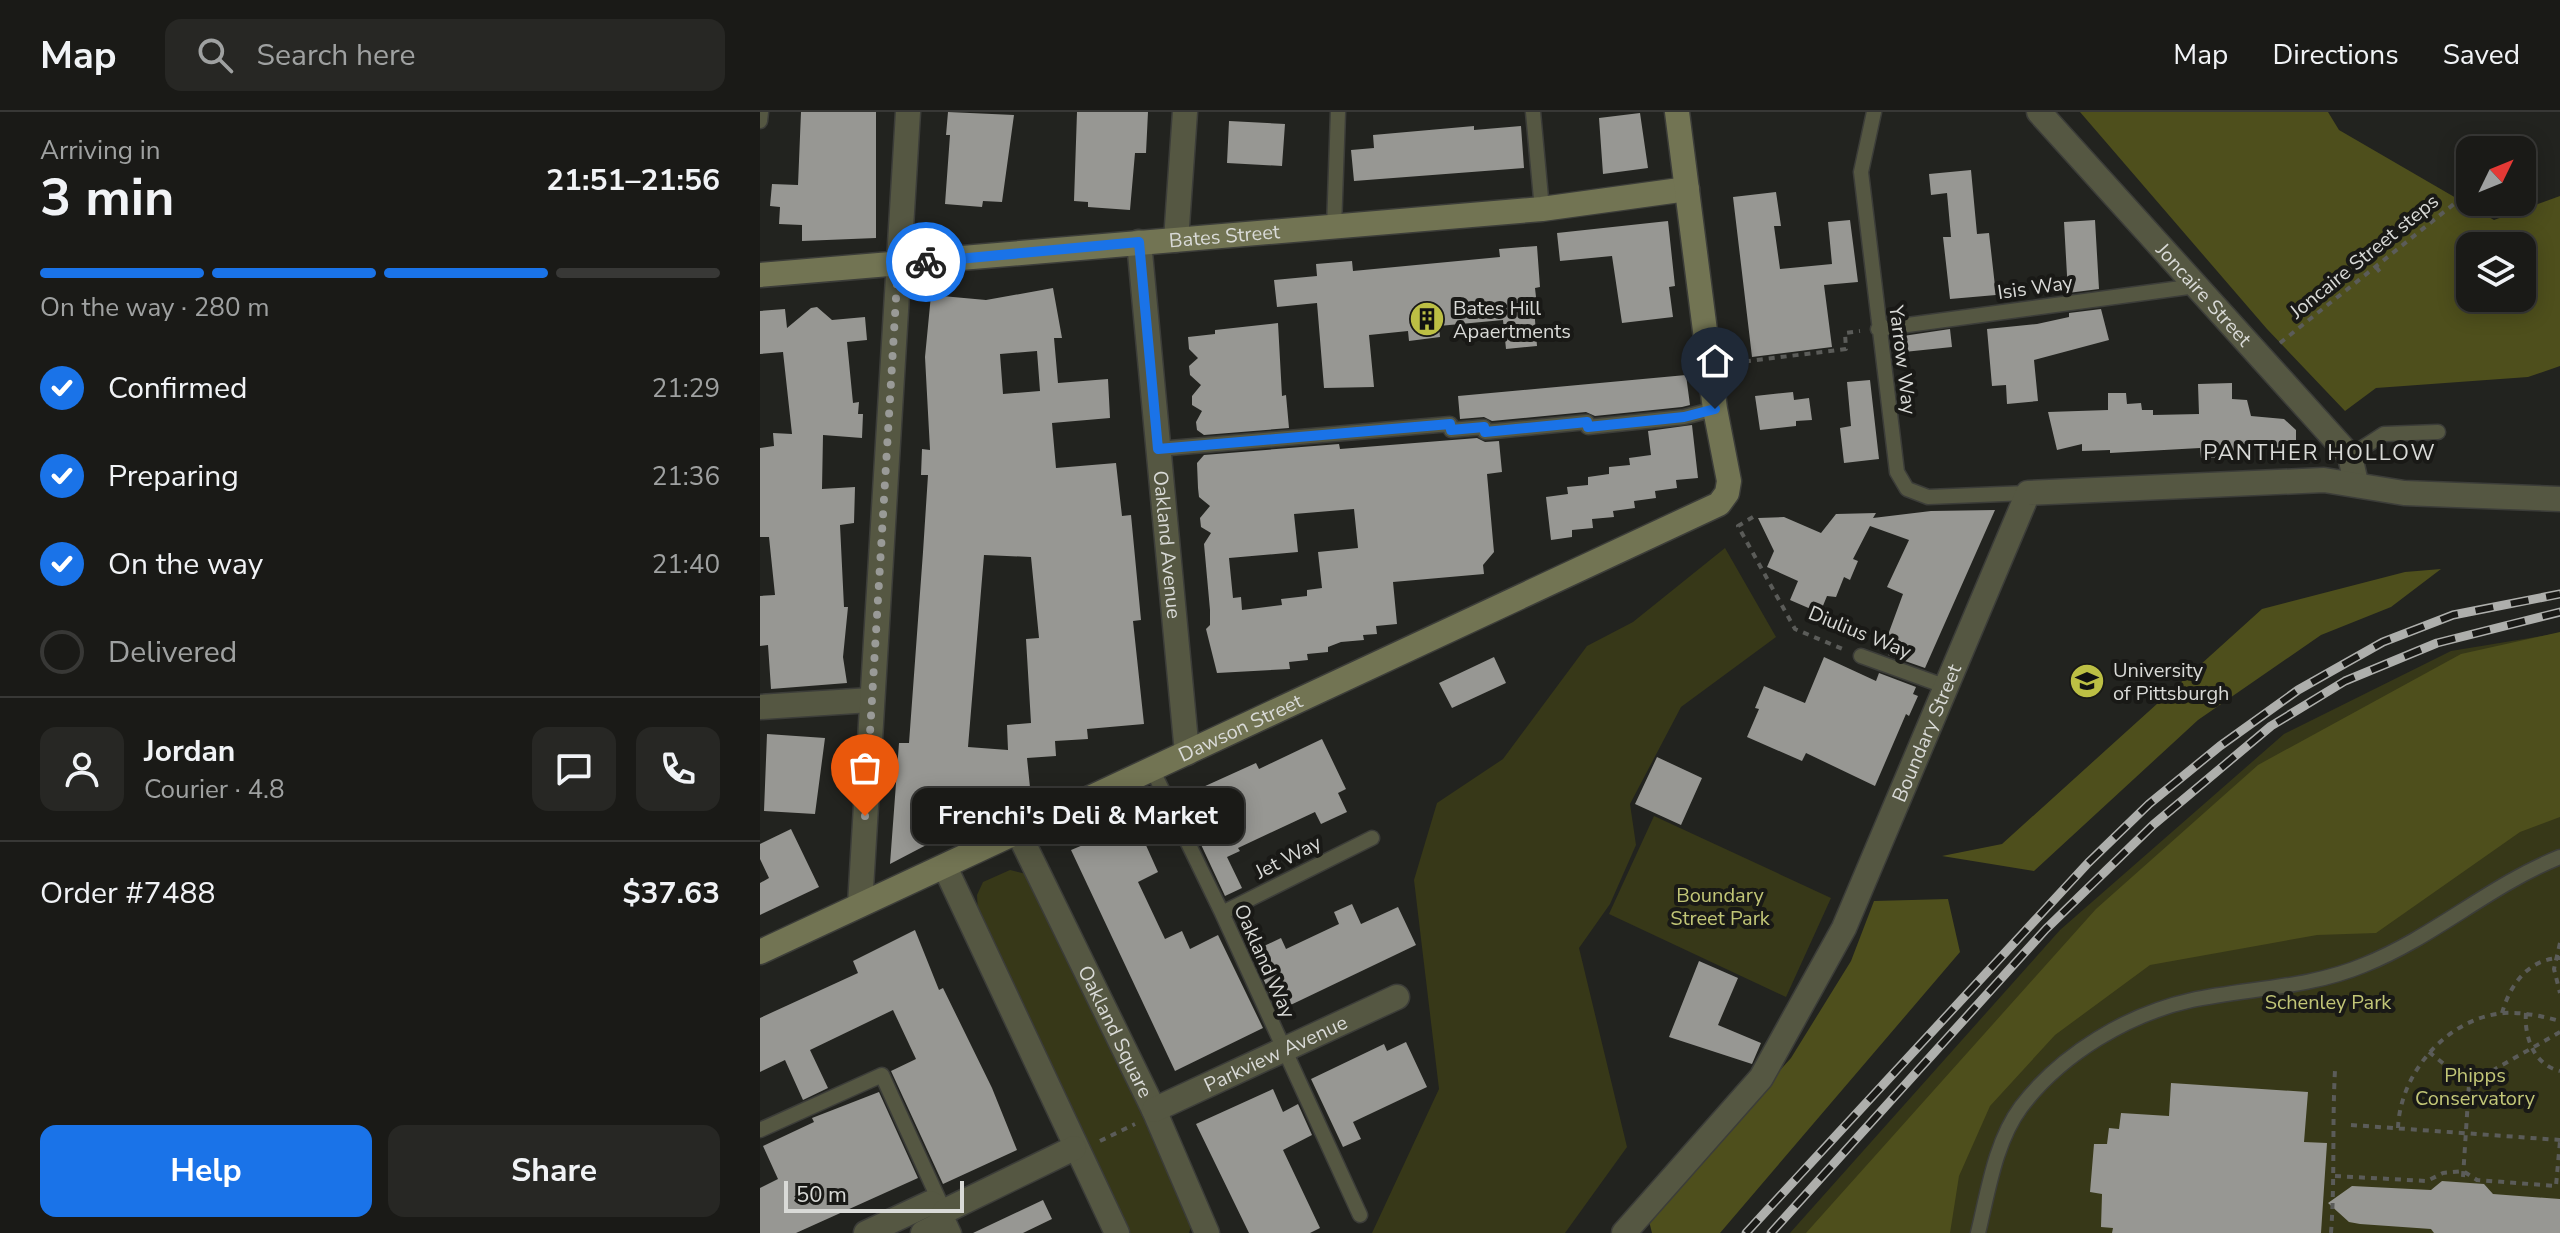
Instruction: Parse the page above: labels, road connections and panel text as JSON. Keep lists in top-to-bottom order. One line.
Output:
{"streets":{"street":["Bates Street","Joncaire Street","Oakland Avenue","Dawson Street","Boundary Street","Oakland Square","Parkview Avenue"],"lane":["Isis Way","Yarrow Way","Diulius Way","Jet Way","Oakland Way"],"path":["Joncaire Street steps"]},"crossings":[["Bates Street","Oakland Avenue"],["Isis Way","Joncaire Street"],["Isis Way","Yarrow Way"],["Yarrow Way","Boundary Street"],["Oakland Avenue","Dawson Street"],["Diulius Way","Boundary Street"],["Dawson Street","Oakland Way"],["Dawson Street","Oakland Square"],["Jet Way","Oakland Way"],["Oakland Way","Parkview Avenue"],["Oakland Square","Parkview Avenue"]],"districts":["PANTHER HOLLOW"],"parks":["Boundary Street Park","Schenley Park","Phipps Conservatory"],"places":{"building":["Bates Hill Apaertments"],"school or university":["University of Pittsburgh"],"other":["Frenchi's Deli & Market"]},"scale_bar":"50 m","north":"top right","page":{"header":"Map","search":"Search here","nav":["Map","Directions","Saved"],"heading":["3 min","Arriving in","21:51–21:56"],"panel":["Jordan","Courier · 4.8","Order #7488","$37.63"],"bar":"On the way · 280 m","list":[["Confirmed","21:29"],["Preparing","21:36"],["On the way","21:40"],"Delivered"],"bubble":"Frenchi's Deli & Market","buttons":["Help","Share"],"scale":"50 m"}}
